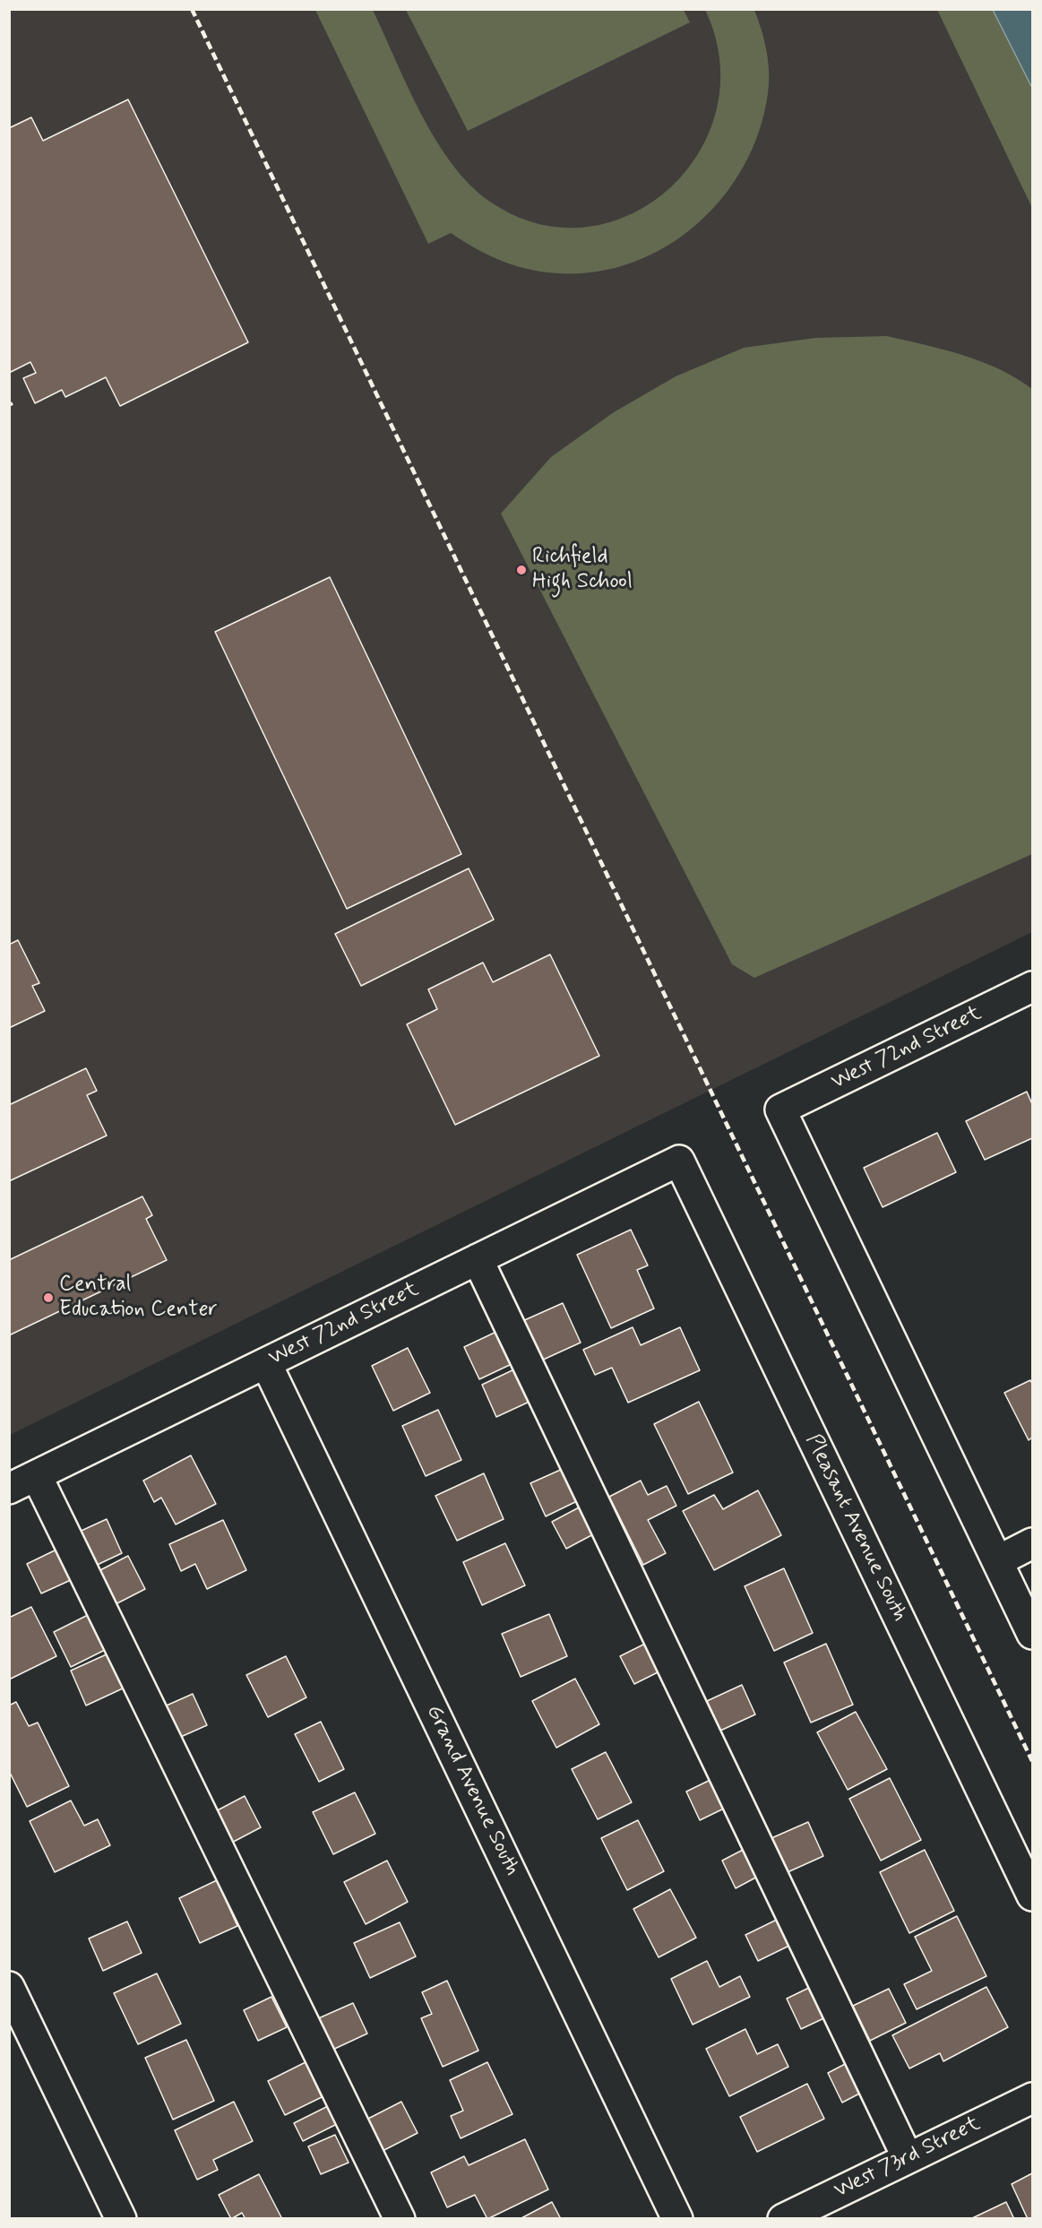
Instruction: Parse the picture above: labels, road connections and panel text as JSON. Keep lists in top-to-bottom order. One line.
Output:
{"streets":{"street":["West 72nd Street","Pleasant Avenue South","Grand Avenue South","West 73rd Street"]},"crossings":[["West 72nd Street","Pleasant Avenue South"],["West 72nd Street","Grand Avenue South"]],"places":["Richfield High School","Central Education Center"]}
